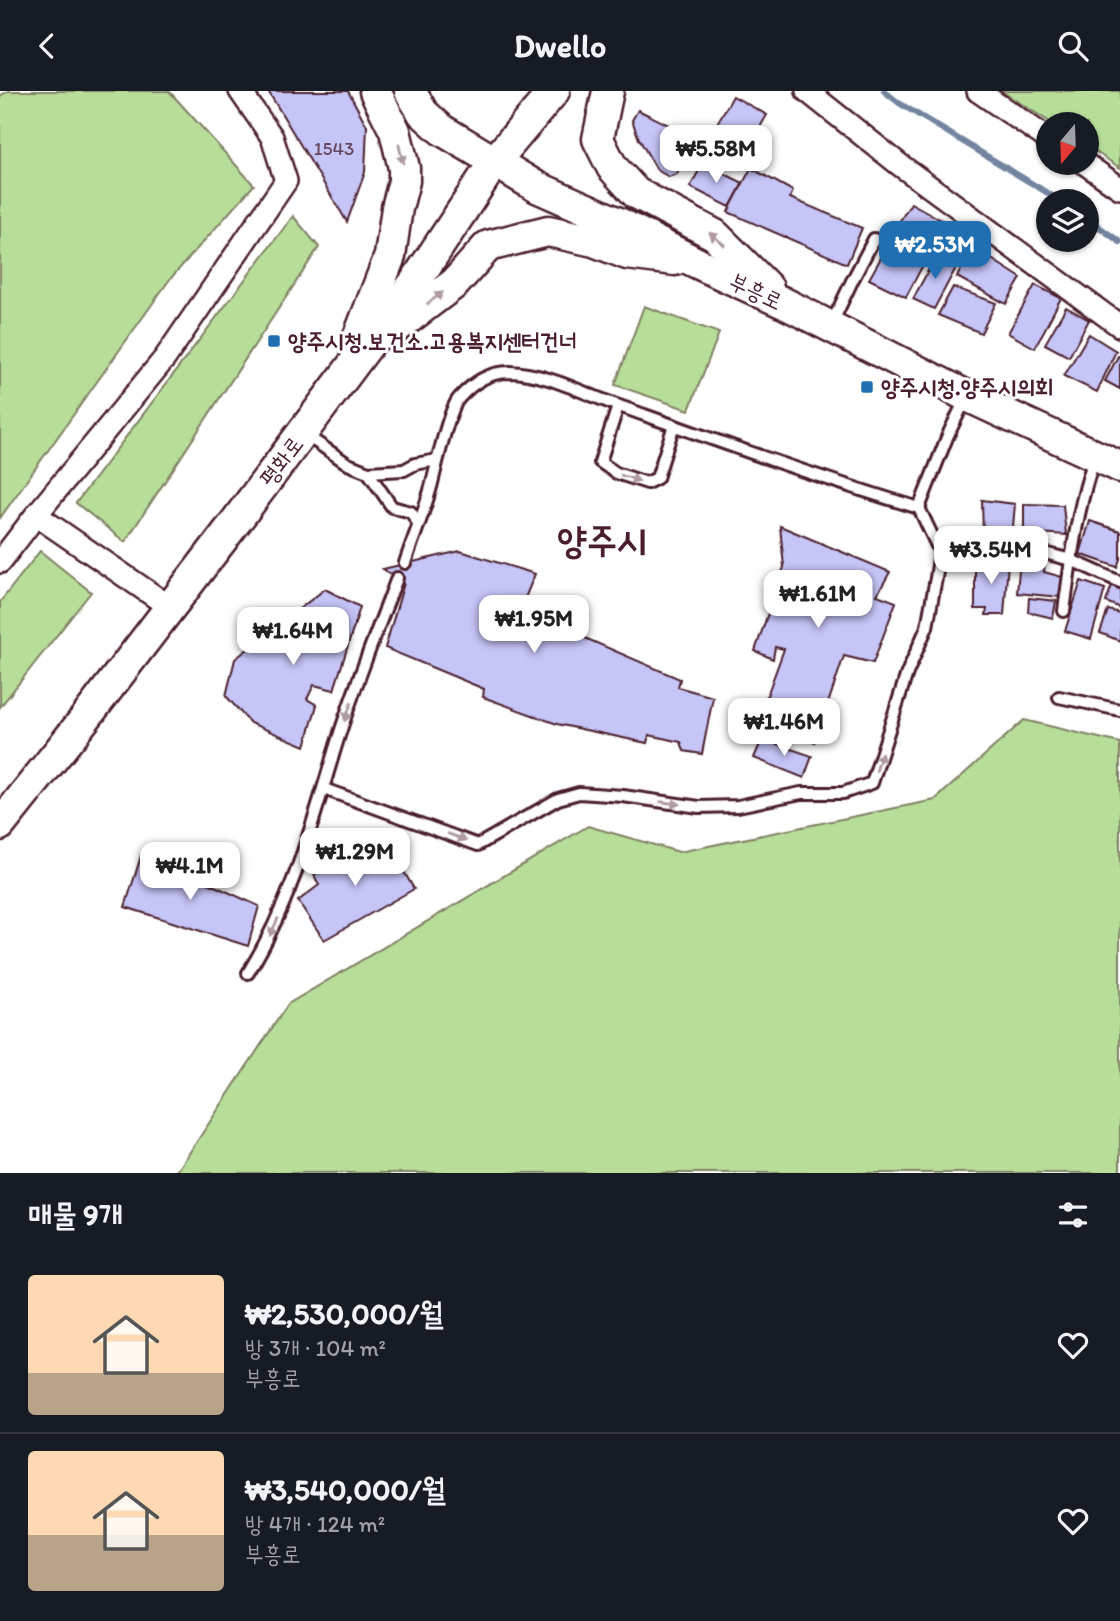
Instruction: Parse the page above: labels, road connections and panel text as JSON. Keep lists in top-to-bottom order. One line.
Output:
{"streets":{"main road":["부흥로","평화로"]},"crossings":[["부흥로","평화로"]],"districts":["양주시"],"places":{"transit":["양주시청.보건소.고용복지센터건너","양주시청.양주시의회"]},"house_numbers":["1543"],"north":"bottom","page":{"header":"Dwello","price":["₩5.58M","₩2.53M","₩3.54M","₩1.61M","₩1.95M","₩1.64M","₩1.46M","₩1.29M","₩4.1M"],"heading":"매물 9개","list":[{"name":"₩2,530,000/월","note":"방 3개 · 104 m² · 부흥로"},{"name":"₩3,540,000/월","note":"방 4개 · 124 m² · 부흥로"}]}}
